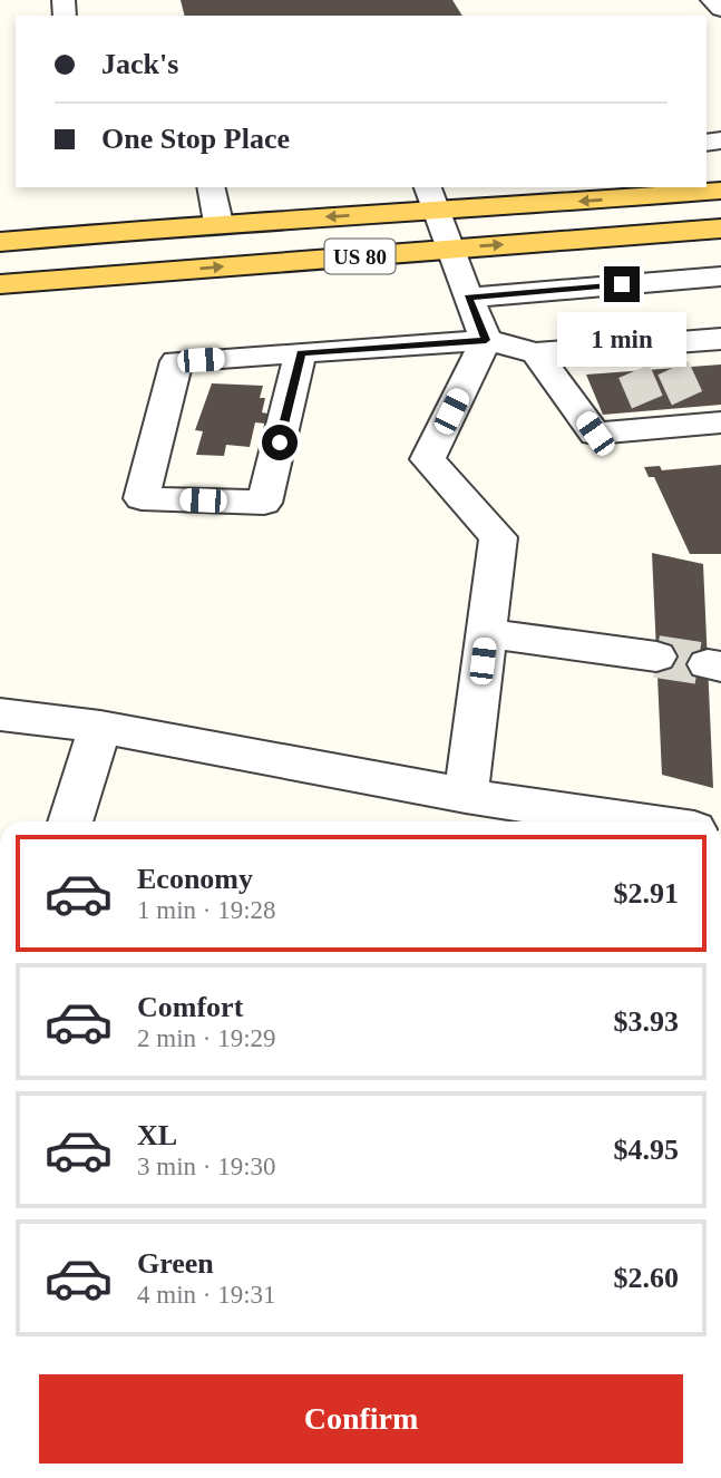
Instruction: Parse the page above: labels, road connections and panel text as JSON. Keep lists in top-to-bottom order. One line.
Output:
{"streets":{"main road":["US 80"]},"page":{"banner":["Jack's","One Stop Place"],"bubble":"1 min","list":[{"name":"Economy","note":"1 min · 19:28","value":"$2.91"},{"name":"Comfort","note":"2 min · 19:29","value":"$3.93"},{"name":"XL","note":"3 min · 19:30","value":"$4.95"},{"name":"Green","note":"4 min · 19:31","value":"$2.60"}],"buttons":"Confirm"}}
